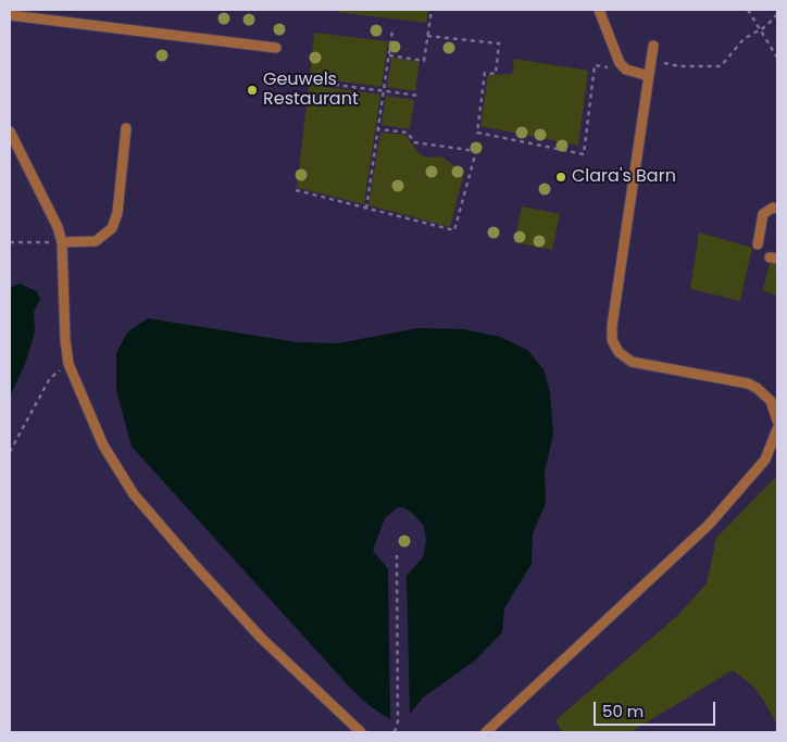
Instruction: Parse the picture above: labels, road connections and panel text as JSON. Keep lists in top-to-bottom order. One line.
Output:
{"places":["Geuwels Restaurant","Clara's Barn"],"scale_bar":"50 m"}
